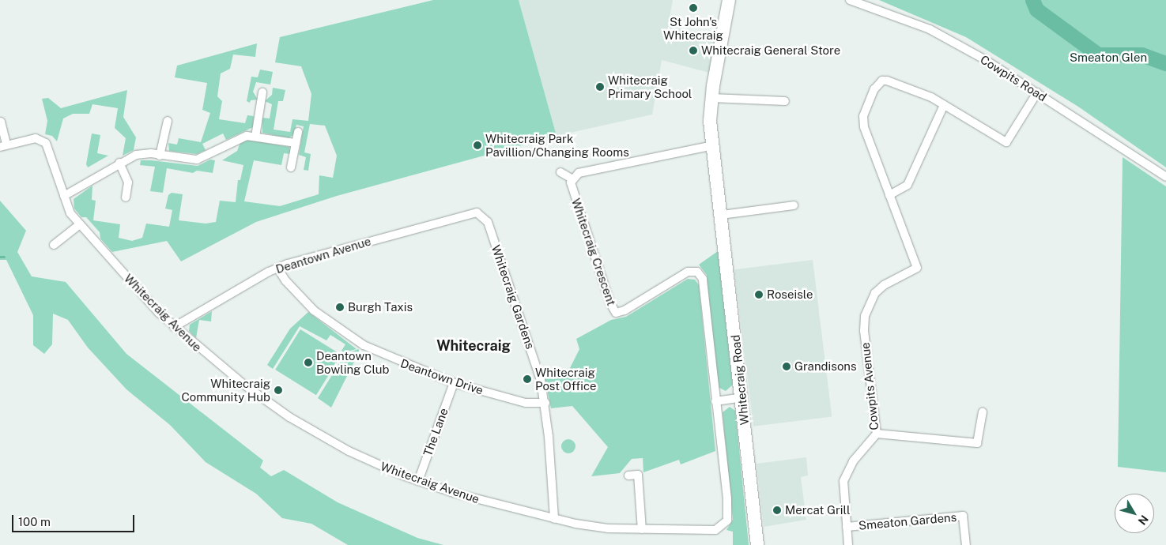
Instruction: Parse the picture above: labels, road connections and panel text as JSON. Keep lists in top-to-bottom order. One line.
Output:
{"streets":{"main road":["Whitecraig Road"],"street":["Cowpits Road","Whitecraig Crescent","Deantown Avenue","Whitecraig Gardens","Whitecraig Avenue","Deantown Drive","Cowpits Avenue","The Lane","Smeaton Gardens"]},"crossings":[["Whitecraig Crescent","Whitecraig Avenue"],["Deantown Avenue","Whitecraig Gardens"],["Deantown Avenue","Whitecraig Avenue"],["Deantown Avenue","Deantown Drive"],["Whitecraig Gardens","Whitecraig Avenue"],["Whitecraig Gardens","Deantown Drive"],["Whitecraig Avenue","The Lane"],["Deantown Drive","The Lane"],["Cowpits Avenue","Smeaton Gardens"]],"districts":["Whitecraig"],"parks":["Smeaton Glen"],"places":["St John's Whitecraig","Whitecraig General Store","Whitecraig Primary School","Whitecraig Park Pavillion/Changing Rooms","Roseisle","Burgh Taxis","Deantown Bowling Club","Grandisons","Whitecraig Post Office","Whitecraig Community Hub","Mercat Grill"],"scale_bar":"100 m","north":"bottom right"}
